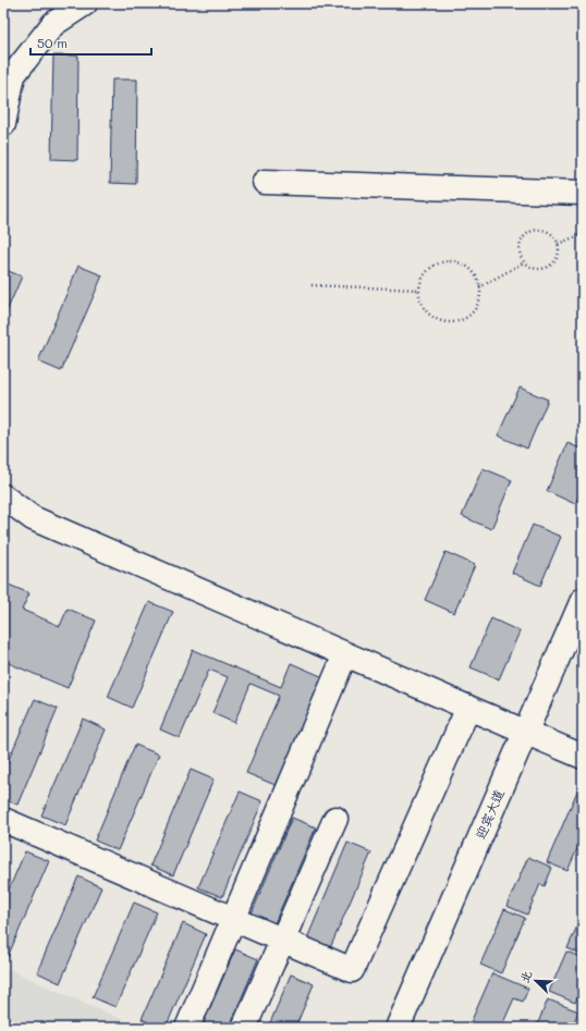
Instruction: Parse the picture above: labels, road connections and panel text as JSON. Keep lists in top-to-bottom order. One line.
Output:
{"streets":{"street":["迎宾大道"]},"scale_bar":"50 m","north":"top left"}
